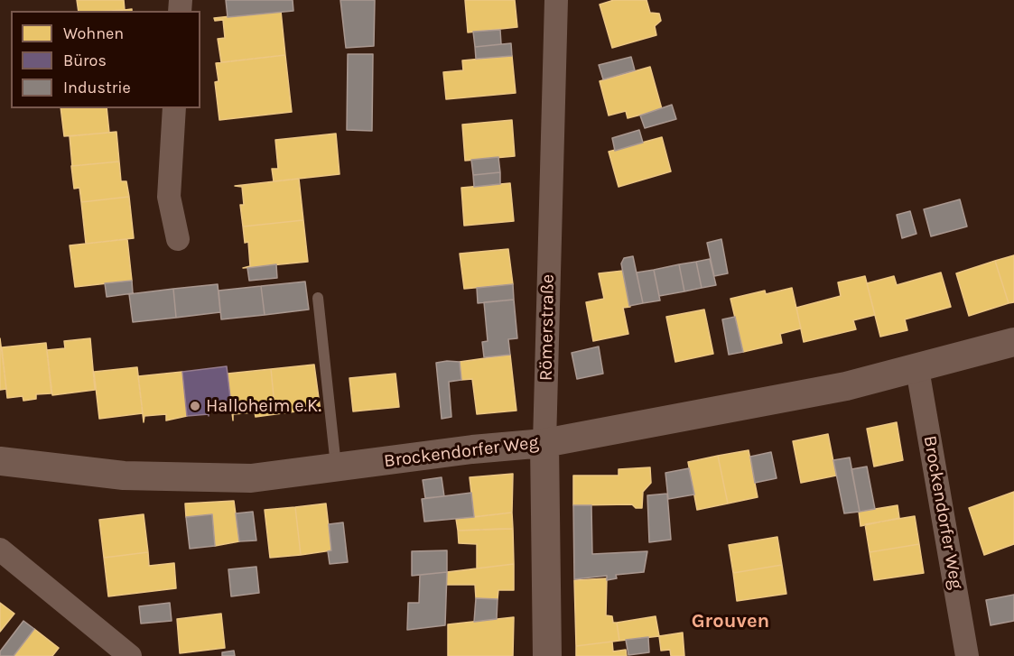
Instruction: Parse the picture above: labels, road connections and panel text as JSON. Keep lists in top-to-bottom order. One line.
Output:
{"streets":{"street":["Römerstraße","Brockendorfer Weg"]},"crossings":[["Römerstraße","Brockendorfer Weg"]],"districts":["Grouven"],"places":["Halloheim e.K."],"legend":["Wohnen","Büros","Industrie"]}
